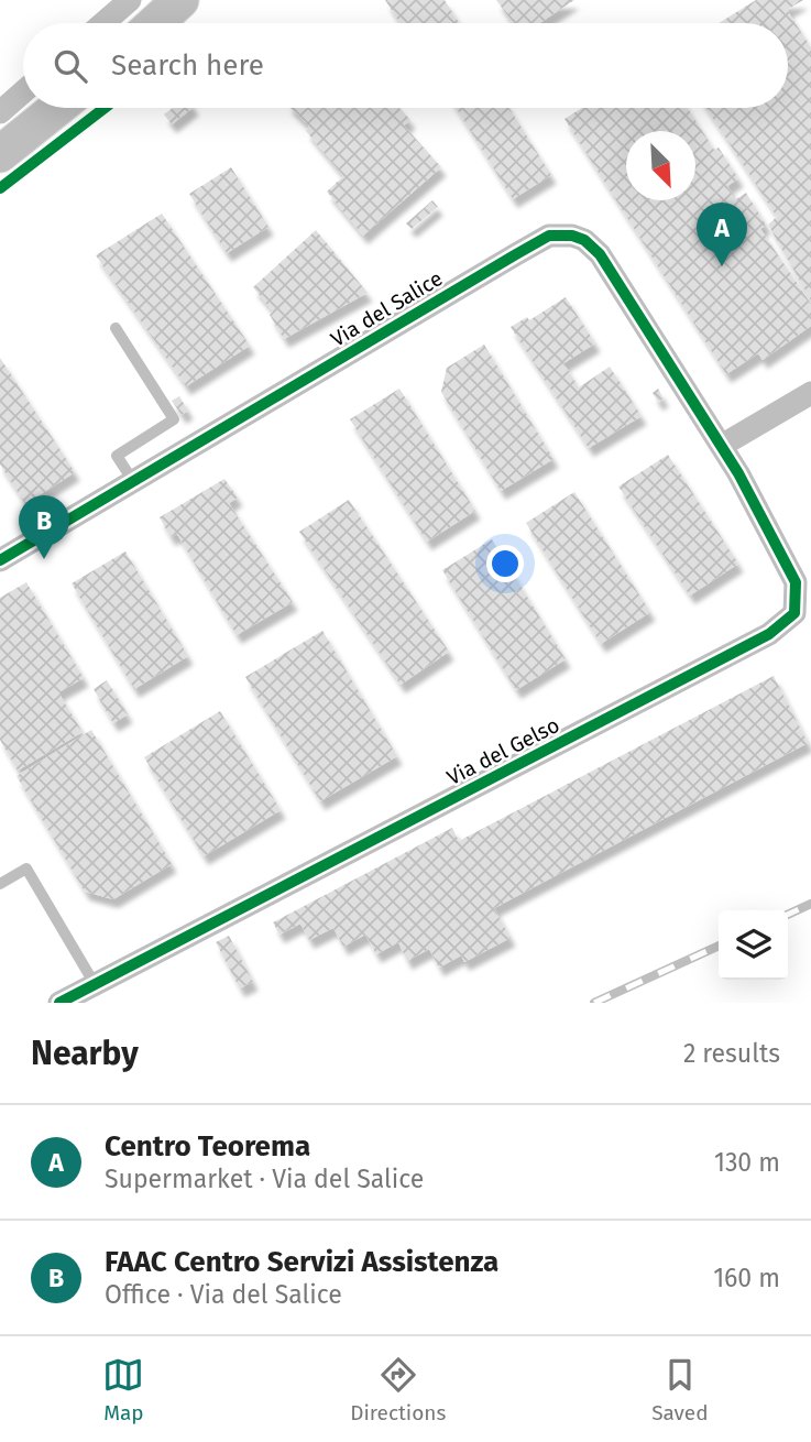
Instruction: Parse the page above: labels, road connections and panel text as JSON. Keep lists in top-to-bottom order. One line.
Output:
{"streets":{"street":["Via del Salice","Via del Gelso"]},"crossings":[["Via del Salice","Via del Gelso"]],"north":"bottom right","page":{"search":"Search here","pins":["A","B"],"heading":["Nearby","2 results"],"list":[{"mark":"A","name":"Centro Teorema","note":"Supermarket · Via del Salice","value":"130 m"},{"mark":"B","name":"FAAC Centro Servizi Assistenza","note":"Office · Via del Salice","value":"160 m"}],"nav":["Map","Directions","Saved"]}}
